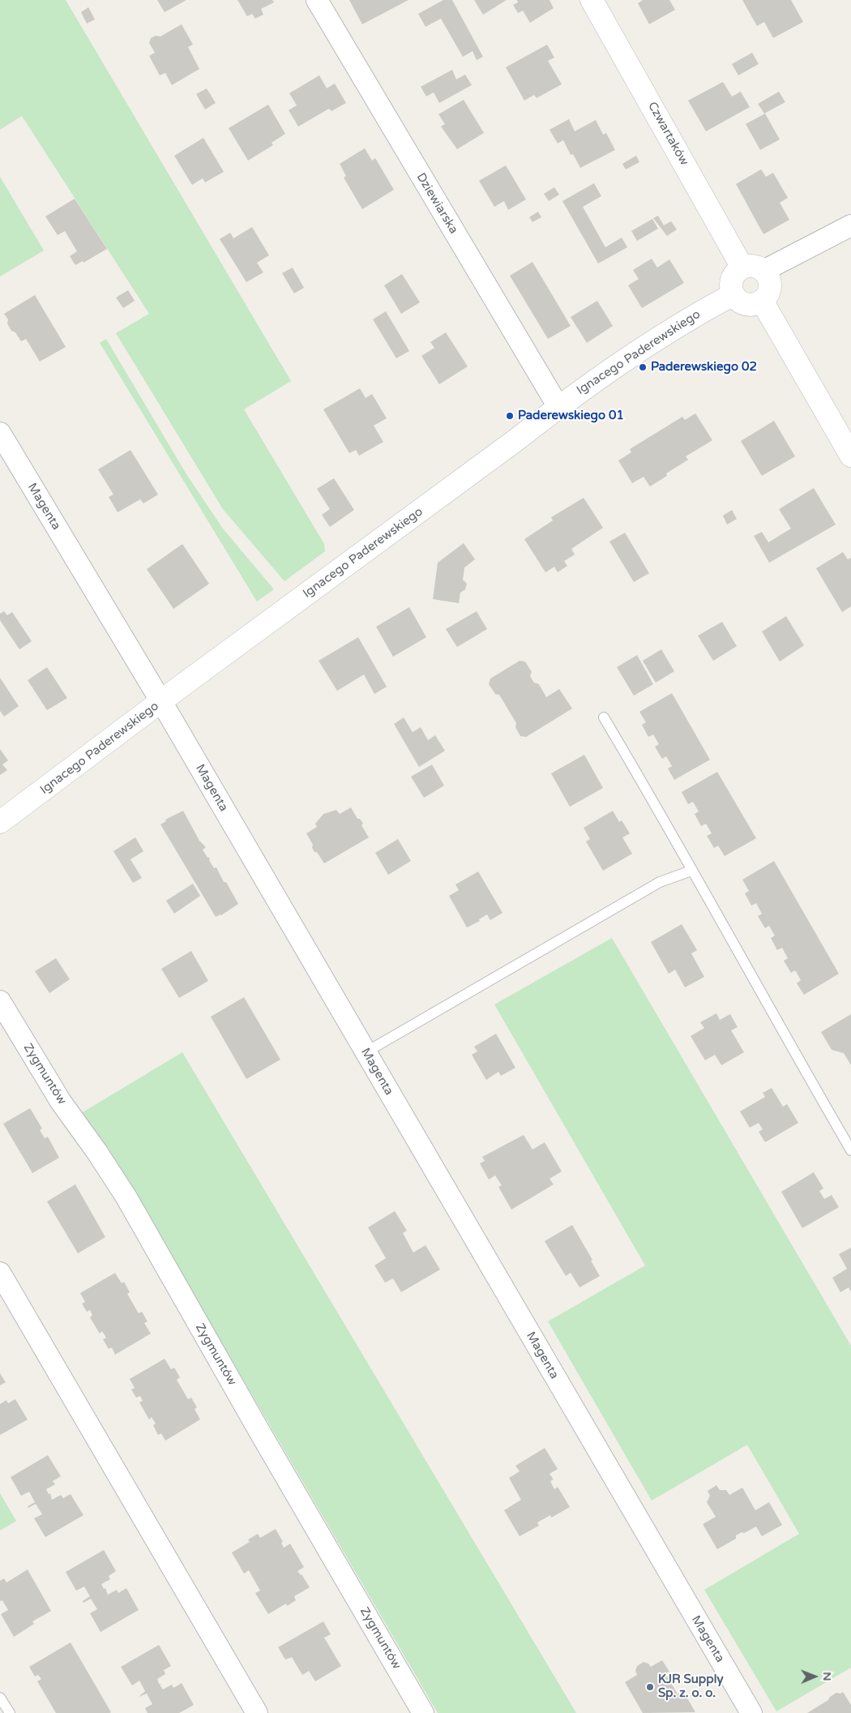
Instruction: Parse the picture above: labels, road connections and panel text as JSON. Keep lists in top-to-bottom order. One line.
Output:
{"streets":{"street":["Czwartaków","Dziewiarska","Ignacego Paderewskiego","Magenta","Zygmuntów"]},"crossings":[["Czwartaków","Ignacego Paderewskiego"],["Dziewiarska","Ignacego Paderewskiego"],["Ignacego Paderewskiego","Magenta"]],"places":["Paderewskiego 02","Paderewskiego 01","KJR Supply Sp. z. o. o."],"north":"right"}
